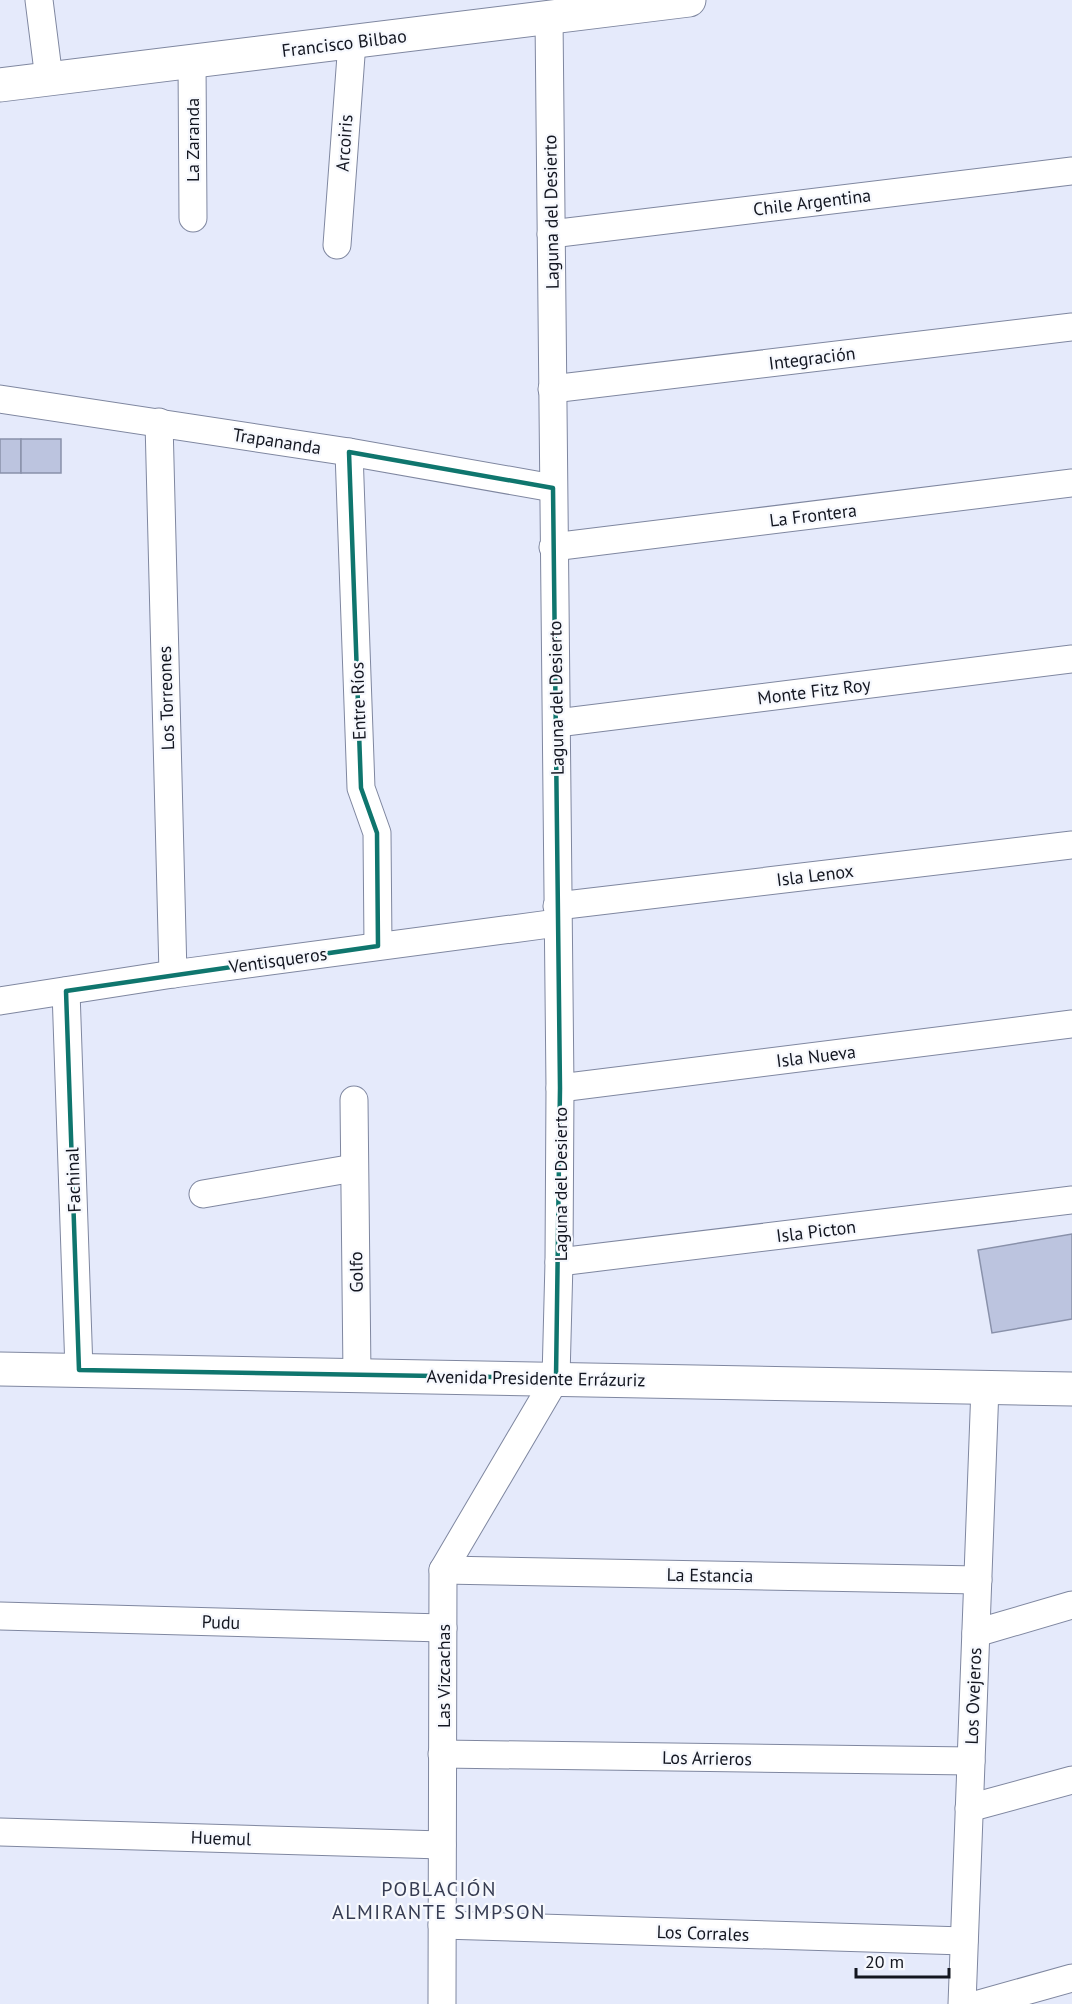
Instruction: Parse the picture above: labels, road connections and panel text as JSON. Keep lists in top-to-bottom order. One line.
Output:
{"streets":{"street":["Francisco Bilbao","La Zaranda","Arcoiris","Chile Argentina","Laguna del Desierto","Integración","Trapananda","La Frontera","Monte Fitz Roy","Los Torreones","Entre Ríos","Isla Lenox","Ventisqueros","Isla Nueva","Fachinal","Isla Picton","Golfo","Avenida Presidente Errázuriz","La Estancia","Pudu","Las Vizcachas","Los Ovejeros","Los Arrieros","Huemul","Los Corrales"]},"crossings":[["Francisco Bilbao","La Zaranda"],["Francisco Bilbao","Arcoiris"],["Francisco Bilbao","Laguna del Desierto"],["Chile Argentina","Laguna del Desierto"],["Laguna del Desierto","Integración"],["Laguna del Desierto","Trapananda"],["Laguna del Desierto","La Frontera"],["Laguna del Desierto","Monte Fitz Roy"],["Laguna del Desierto","Isla Lenox"],["Laguna del Desierto","Ventisqueros"],["Laguna del Desierto","Isla Nueva"],["Laguna del Desierto","Isla Picton"],["Laguna del Desierto","Avenida Presidente Errázuriz"],["Trapananda","Los Torreones"],["Trapananda","Entre Ríos"],["Los Torreones","Ventisqueros"],["Entre Ríos","Ventisqueros"],["Isla Lenox","Ventisqueros"],["Ventisqueros","Fachinal"],["Fachinal","Avenida Presidente Errázuriz"],["Golfo","Avenida Presidente Errázuriz"],["Avenida Presidente Errázuriz","Los Ovejeros"],["La Estancia","Las Vizcachas"],["La Estancia","Los Ovejeros"],["Pudu","Las Vizcachas"],["Las Vizcachas","Los Arrieros"],["Las Vizcachas","Huemul"],["Las Vizcachas","Los Corrales"],["Los Ovejeros","Los Arrieros"],["Los Ovejeros","Los Corrales"]],"districts":["POBLACIÓN ALMIRANTE SIMPSON"],"scale_bar":"20 m"}
